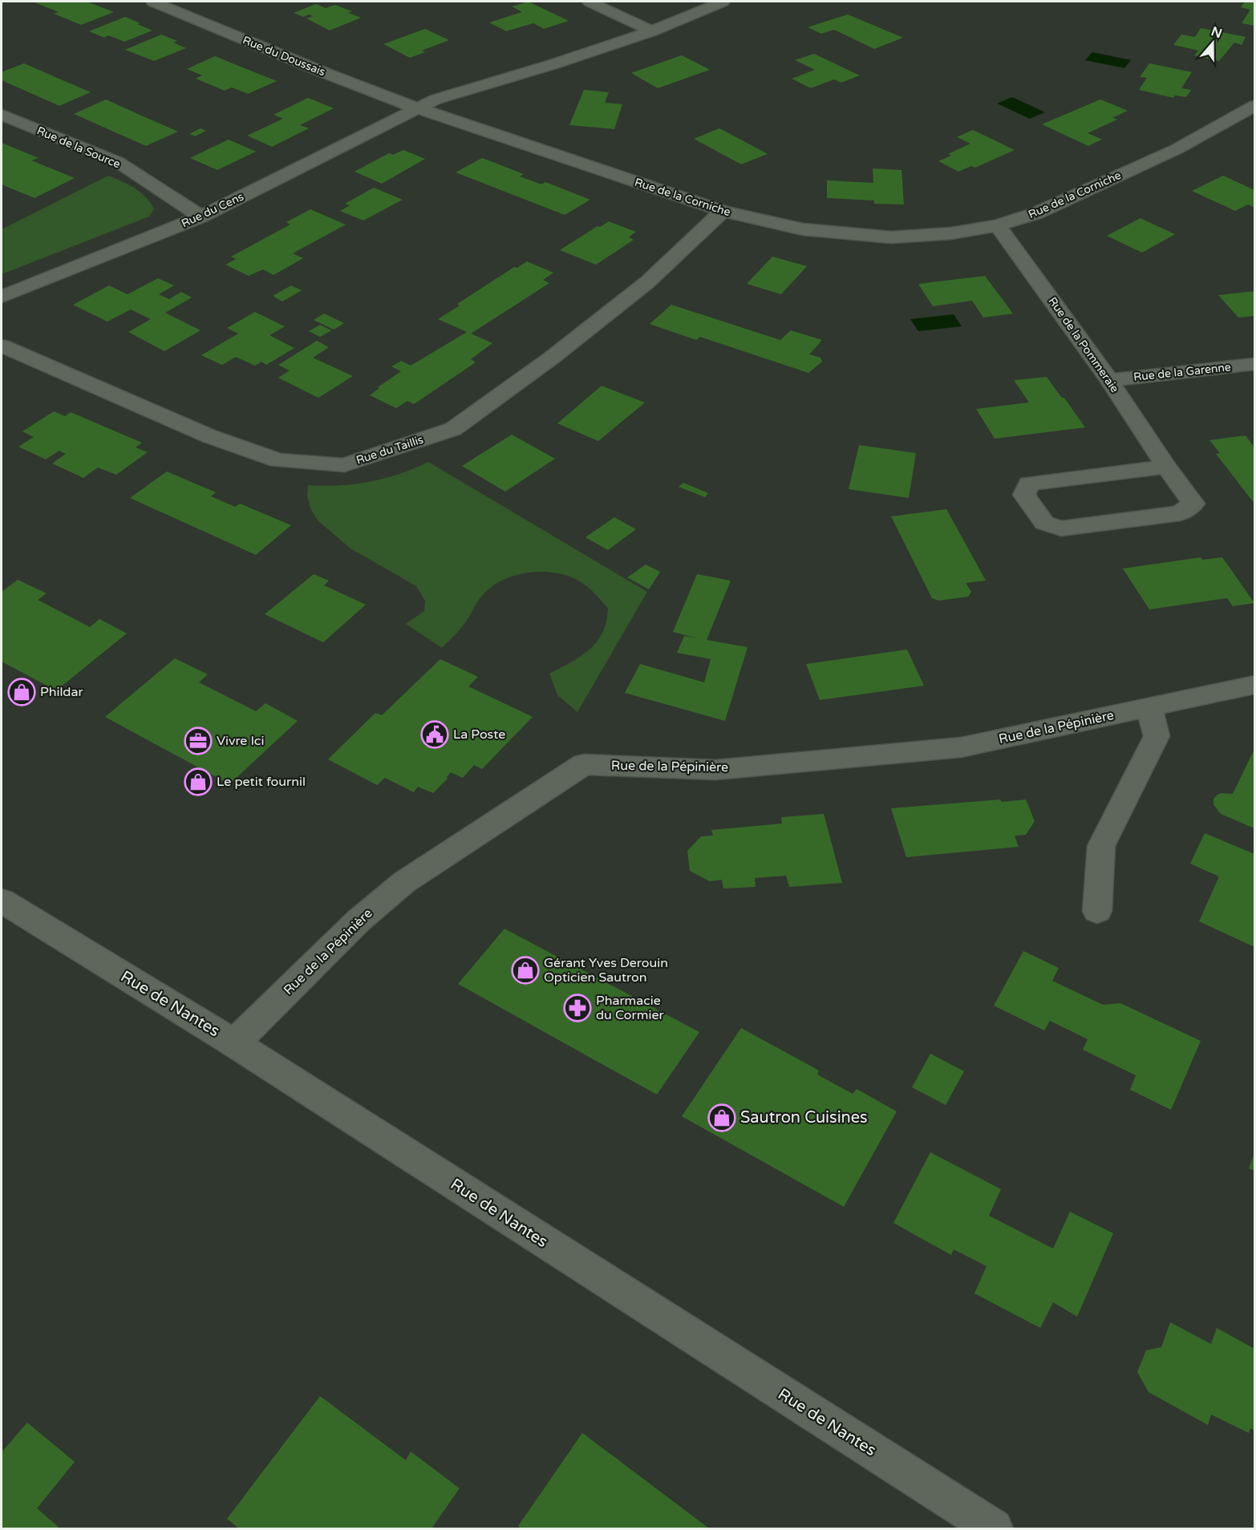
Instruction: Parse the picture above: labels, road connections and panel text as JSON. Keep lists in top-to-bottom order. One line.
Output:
{"streets":{"street":["Rue du Doussais","Rue de la Source","Rue de la Corniche","Rue du Cens","Rue de la Pommeraie","Rue de la Garenne","Rue du Taillis","Rue de la Pépinière","Rue de Nantes"]},"crossings":[["Rue du Doussais","Rue de la Corniche"],["Rue du Doussais","Rue du Cens"],["Rue de la Source","Rue du Cens"],["Rue de la Corniche","Rue du Cens"],["Rue de la Corniche","Rue de la Pommeraie"],["Rue de la Corniche","Rue du Taillis"],["Rue de la Pommeraie","Rue de la Garenne"],["Rue de la Pépinière","Rue de Nantes"]],"places":{"shop":["Phildar","Le petit fournil","Gérant Yves Derouin Opticien Sautron","Sautron Cuisines"],"public building":["La Poste"],"office":["Vivre Ici"],"pharmacy":["Pharmacie du Cormier"]},"north":"top"}
